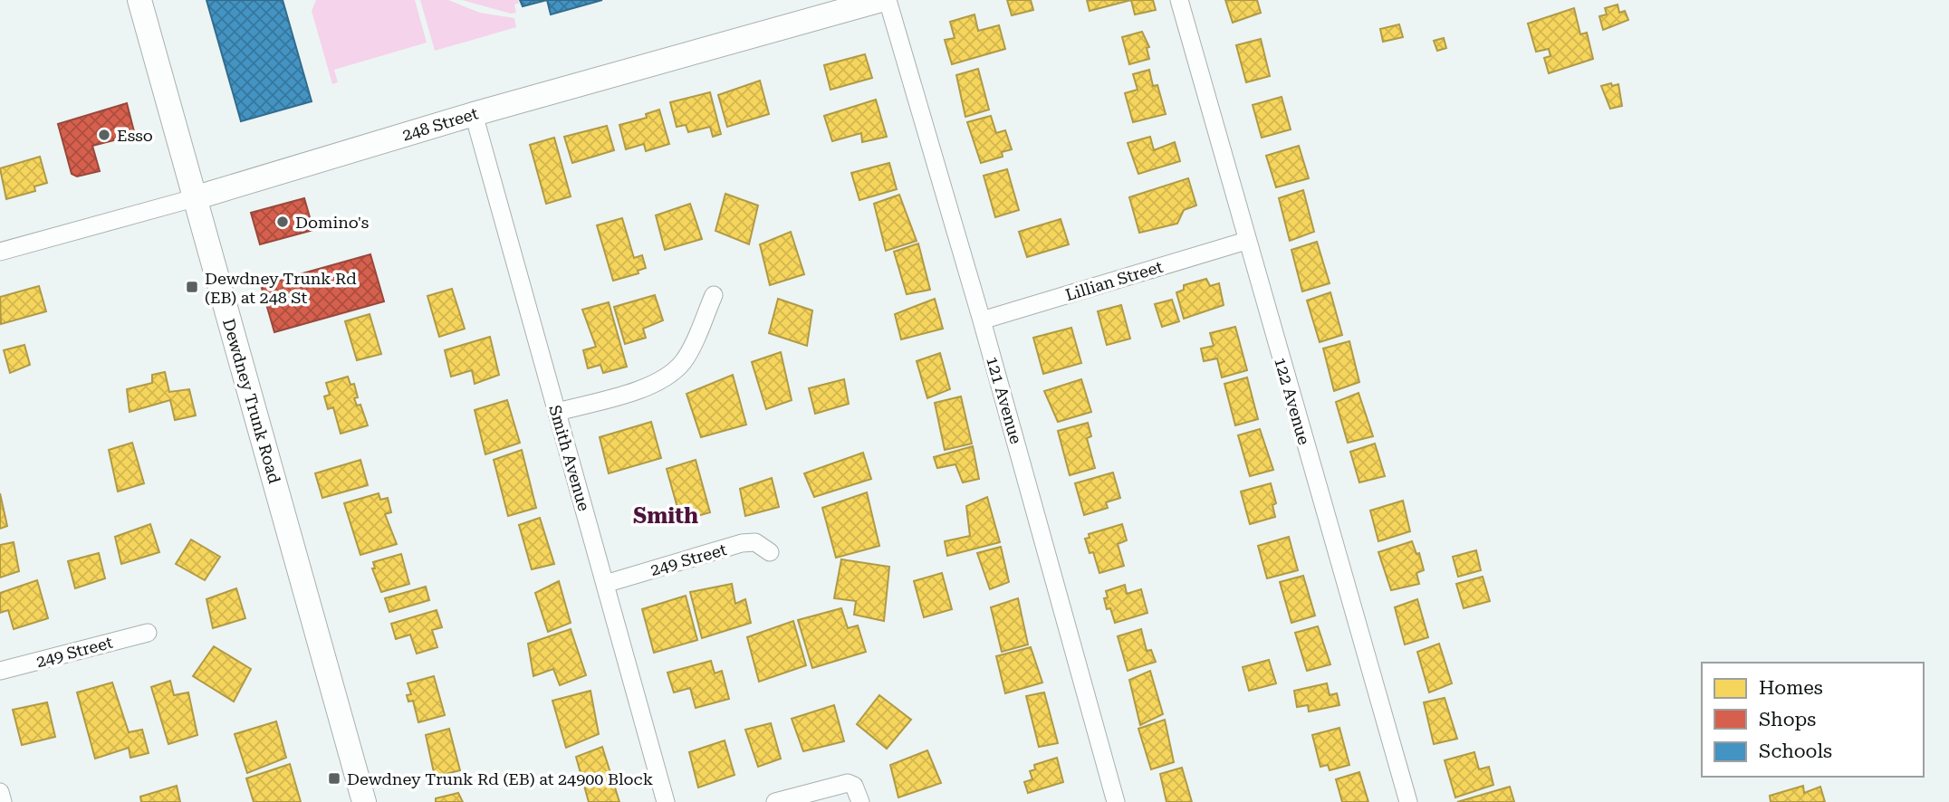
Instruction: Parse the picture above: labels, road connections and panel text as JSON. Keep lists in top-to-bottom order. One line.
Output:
{"streets":{"main road":["248 Street","Dewdney Trunk Road"],"street":["Lillian Street","121 Avenue","122 Avenue","Smith Avenue","249 Street"]},"crossings":[["248 Street","Dewdney Trunk Road"],["248 Street","Smith Avenue"],["Lillian Street","121 Avenue"],["Lillian Street","122 Avenue"],["Smith Avenue","249 Street"]],"districts":["Smith"],"places":{"other":["Esso","Domino's"],"transit":["Dewdney Trunk Rd (EB) at 248 St","Dewdney Trunk Rd (EB) at 24900 Block"]},"legend":["Homes","Shops","Schools"]}
